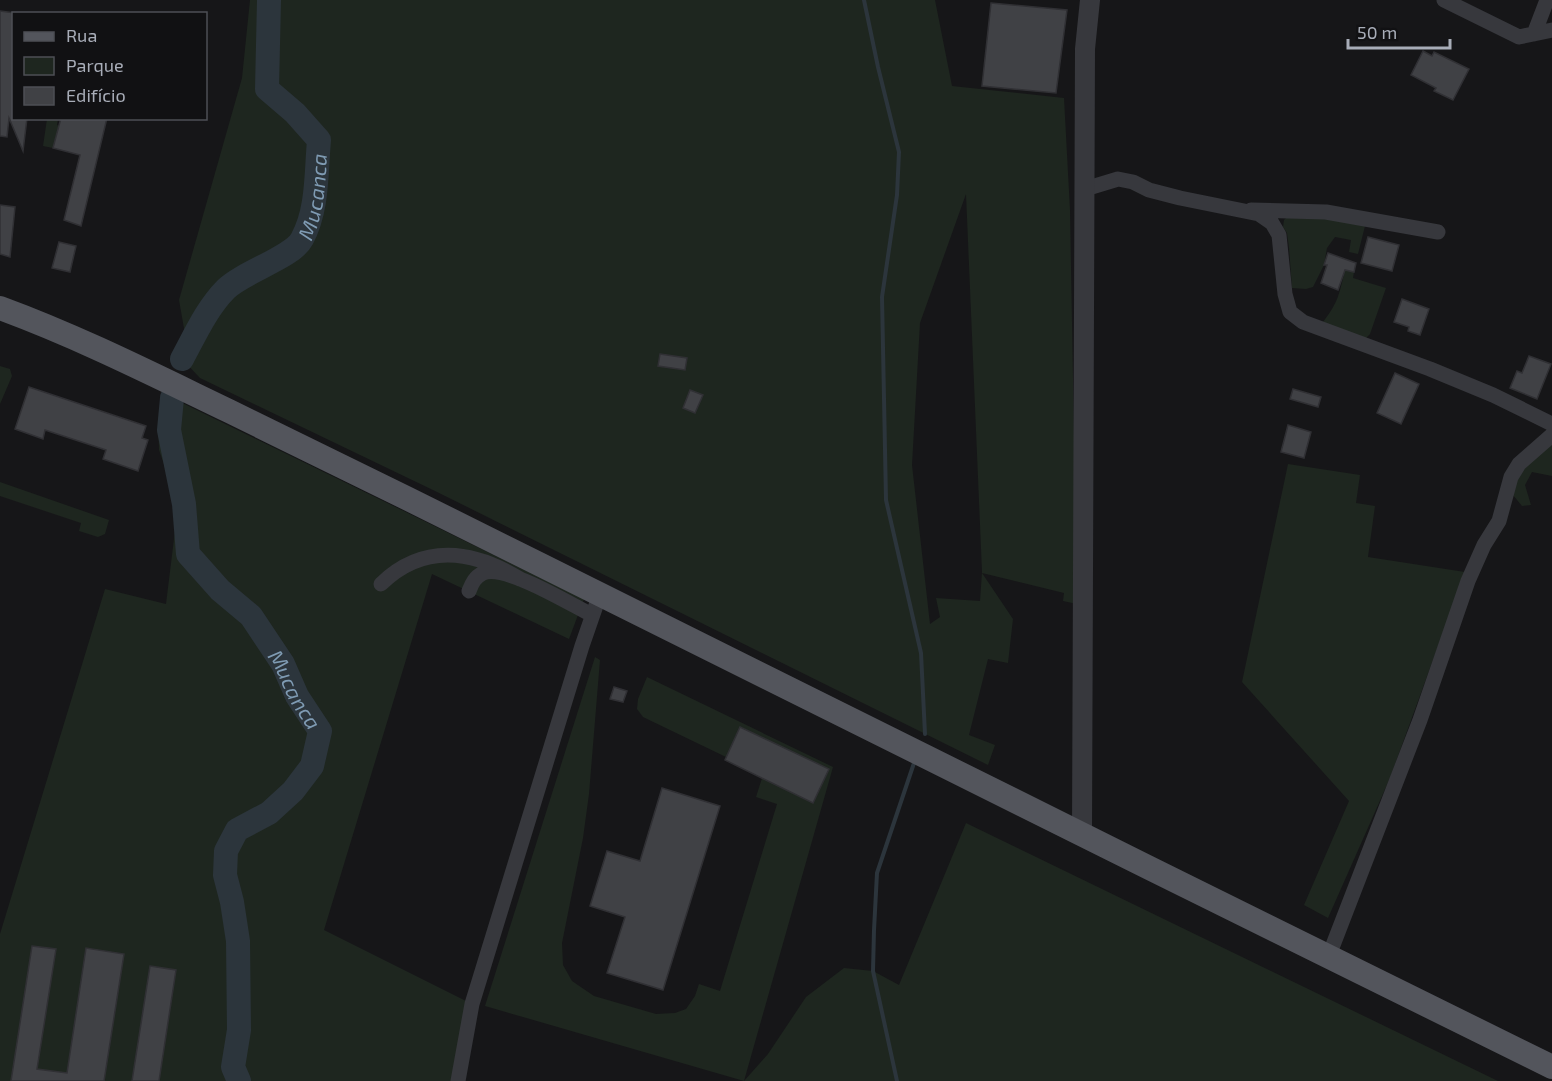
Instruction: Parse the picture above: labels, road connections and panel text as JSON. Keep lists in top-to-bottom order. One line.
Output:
{"water":["Mucanca"],"legend":["Rua","Parque","Edifício"],"scale_bar":"50 m"}
